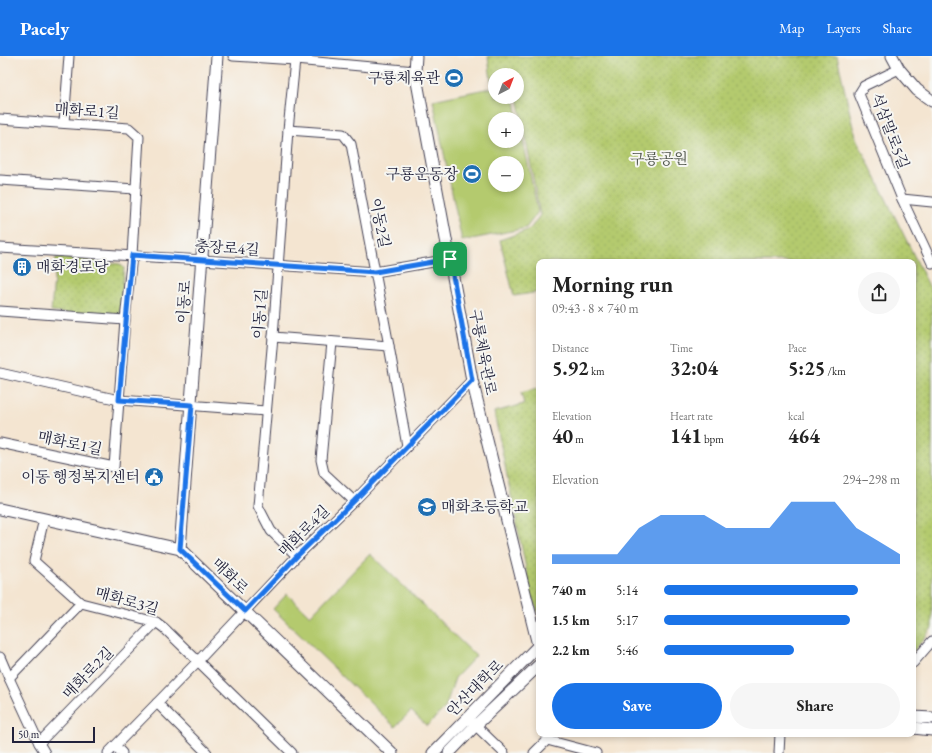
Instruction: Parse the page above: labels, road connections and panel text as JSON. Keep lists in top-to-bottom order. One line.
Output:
{"streets":{"street":["매화로1길","석삼말로5길","이동2길","충장로4길","이동로","이동1길","구룡체육관로","매화로4길","매화로","매화로3길","매화로2길","안산대학로"]},"crossings":[["매화로1길","충장로4길"],["이동2길","충장로4길"],["이동2길","이동1길"],["이동2길","매화로4길"],["충장로4길","이동로"],["충장로4길","이동1길"],["충장로4길","구룡체육관로"],["이동로","매화로"],["이동1길","매화로4길"],["구룡체육관로","매화로4길"],["매화로4길","매화로"],["매화로4길","매화로3길"],["매화로3길","매화로2길"]],"parks":["구룡공원"],"places":{"sports":["구룡체육관","구룡운동장"],"building":["매화경로당"],"public building":["이동 행정복지센터"],"school or university":["매화초등학교"]},"scale_bar":"50 m","north":"top right","page":{"header":"Pacely","nav":["Map","Layers","Share"],"map_buttons":["+","−"],"heading":["Morning run","09:43 · 8 × 740 m"],"stats":[["Distance","5.92 km"],["Time","32:04"],["Pace","5:25 /km"],["Elevation","40 m"],["Heart rate","141 bpm"],["kcal","464"]],"chart":["Elevation","294–298 m"],"list":[{"name":"740 m","note":"5:14"},{"name":"1.5 km","note":"5:17"},{"name":"2.2 km","note":"5:46"}],"buttons":["Save","Share"],"scale":"50 m"}}
